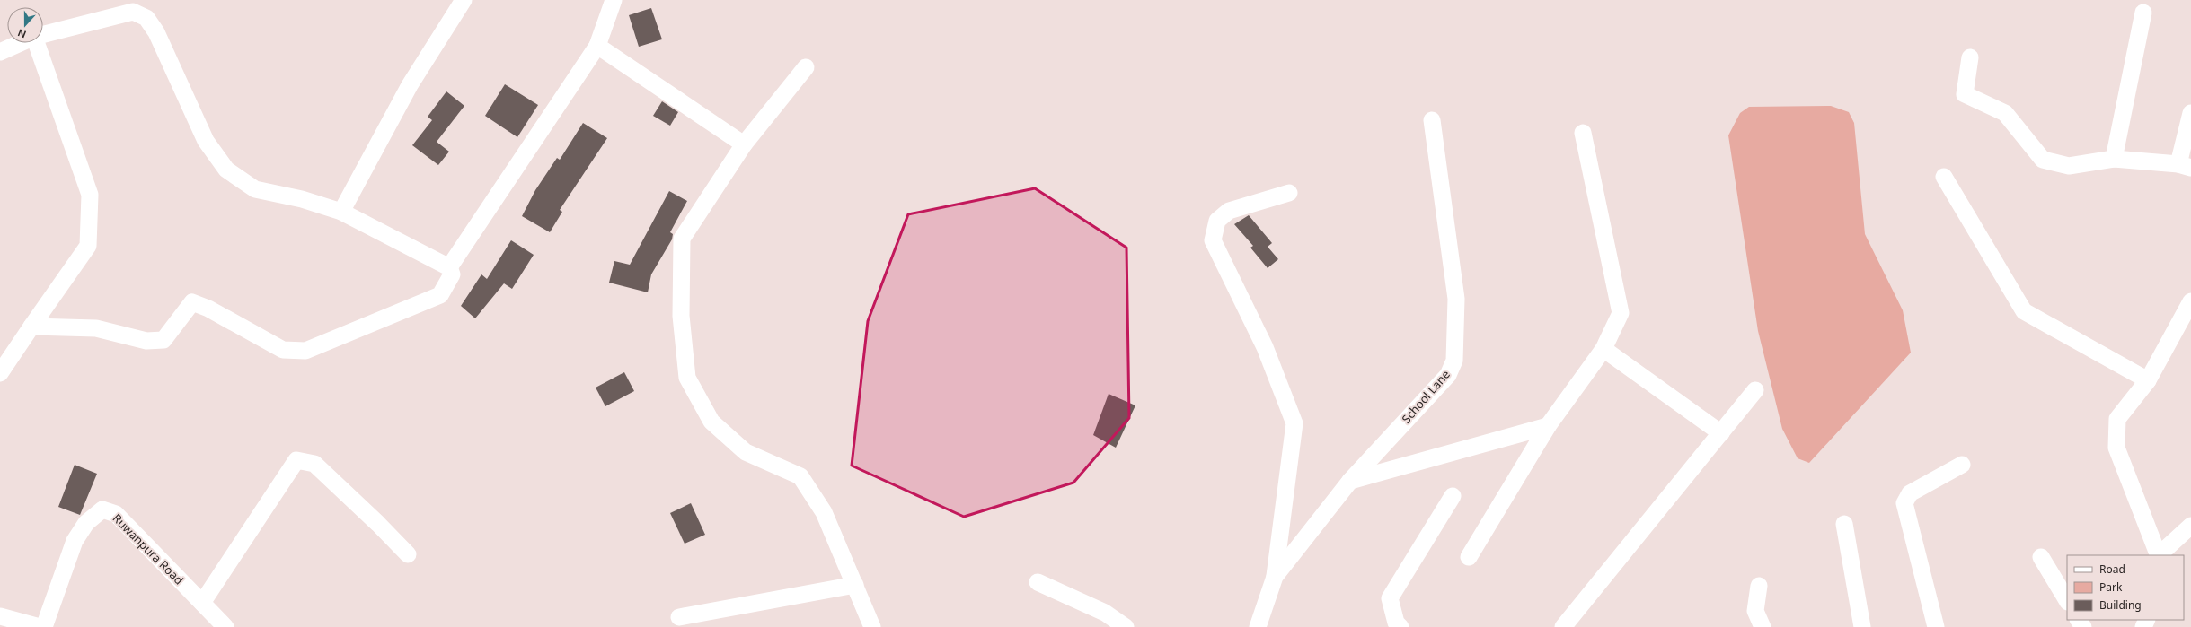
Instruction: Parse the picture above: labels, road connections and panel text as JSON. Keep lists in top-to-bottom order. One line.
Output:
{"streets":{"street":["School Lane","Ruwanpura Road"]},"legend":["Road","Park","Building"],"north":"bottom"}
